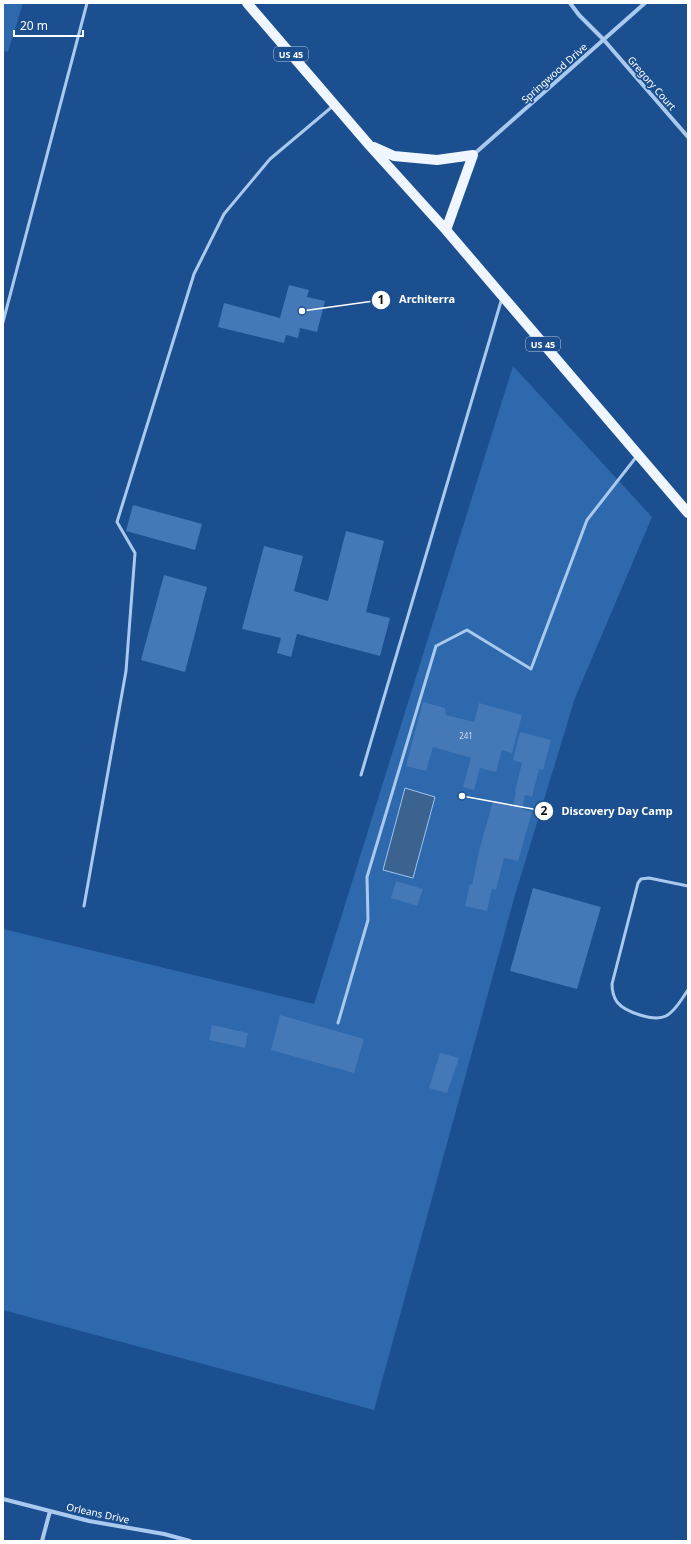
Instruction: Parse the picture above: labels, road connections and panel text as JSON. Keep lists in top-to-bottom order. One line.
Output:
{"streets":{"main road":["US 45"],"street":["Springwood Drive","Gregory Court","Orleans Drive"]},"crossings":[["Springwood Drive","Gregory Court"]],"places":["Architerra","Discovery Day Camp"],"house_numbers":["241"],"scale_bar":"20 m"}
